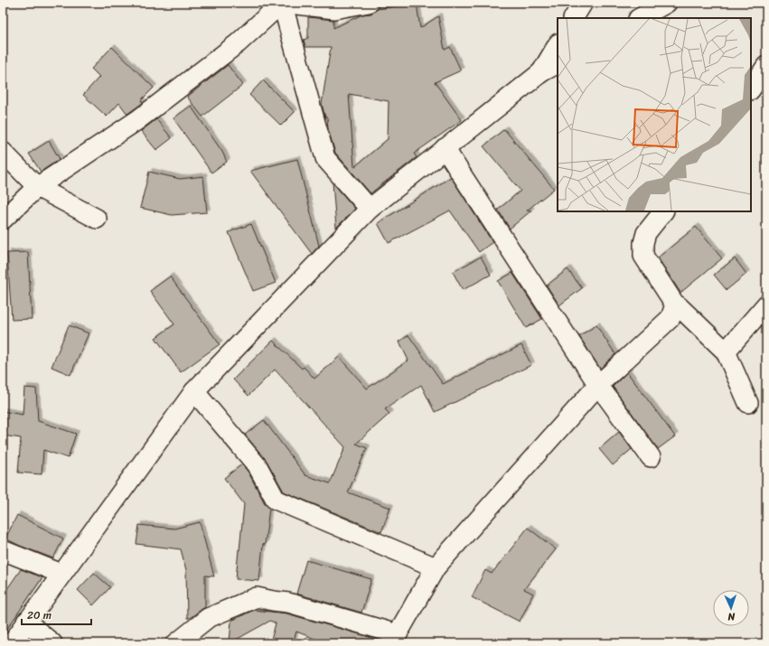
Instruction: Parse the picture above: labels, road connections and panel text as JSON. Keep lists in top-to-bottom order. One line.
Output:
{"scale_bar":"20 m","north":"bottom"}
